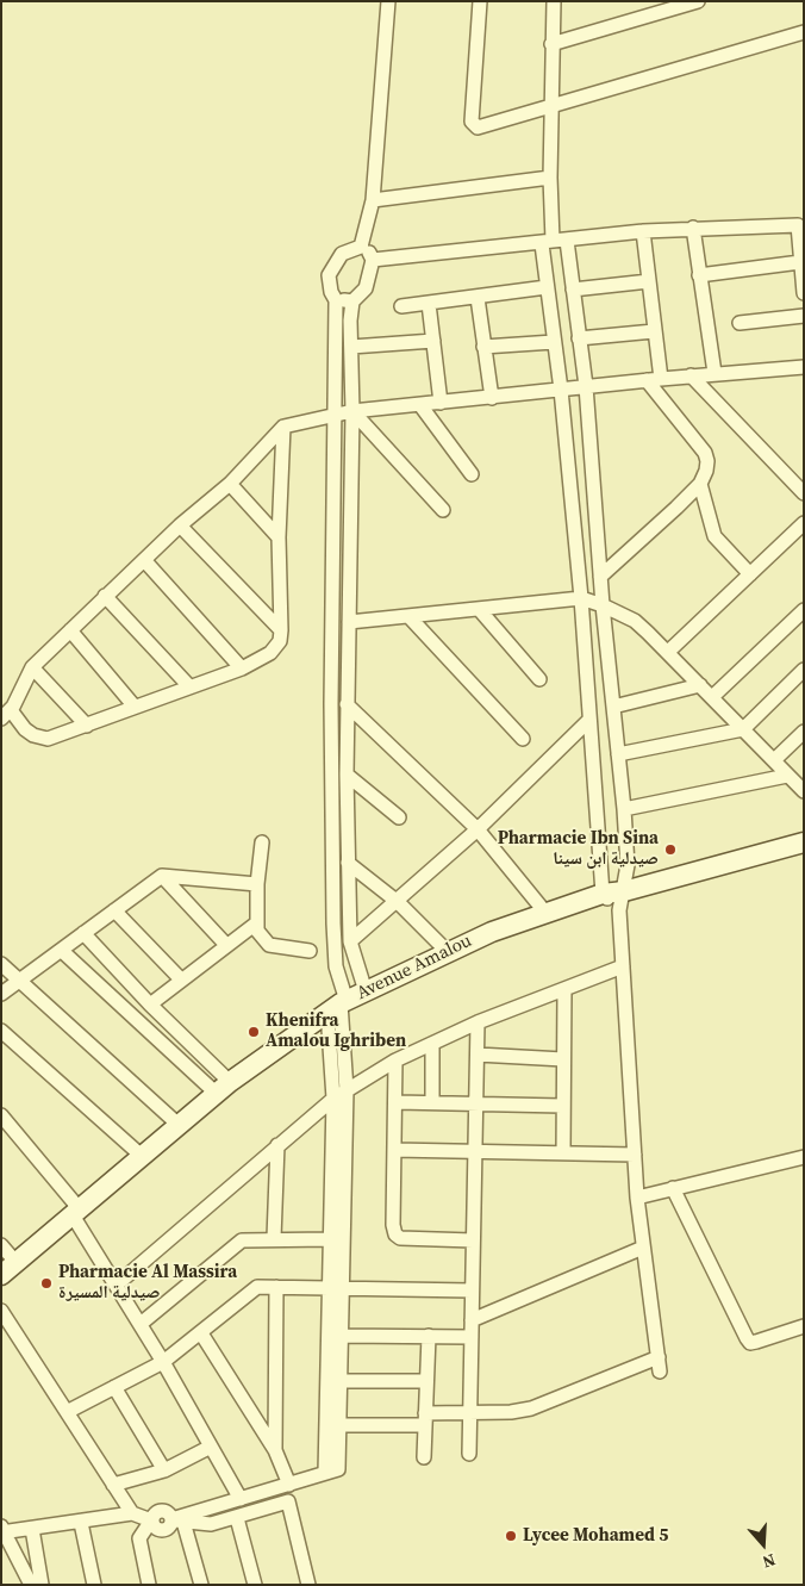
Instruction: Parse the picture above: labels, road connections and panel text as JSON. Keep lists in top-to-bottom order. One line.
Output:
{"streets":{"main road":["Avenue Amalou"]},"places":["Pharmacie Ibn Sina صيدلية ابن سينا","Khenifra Amalou Ighriben","Pharmacie Al Massira صيدلية المسيرة","Lycee Mohamed 5"],"north":"bottom"}
